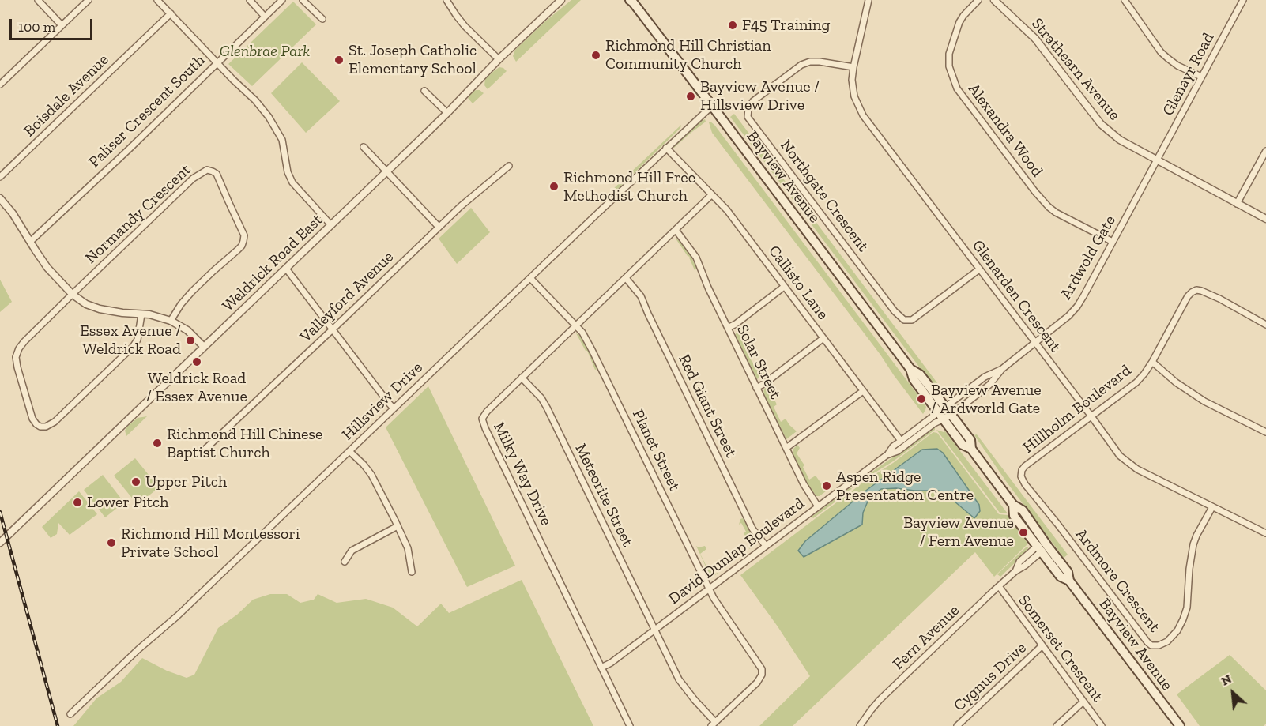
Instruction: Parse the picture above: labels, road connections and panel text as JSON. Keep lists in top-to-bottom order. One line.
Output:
{"streets":{"main road":["Bayview Avenue"],"street":["Strathearn Avenue","Glenayr Road","Boisdale Avenue","Paliser Crescent South","Alexandra Wood","Northgate Crescent","Normandy Crescent","Ardwold Gate","Weldrick Road East","Callisto Lane","Glenarden Crescent","Valleyford Avenue","Solar Street","Hillsview Drive","Red Giant Street","Hillholm Boulevard","Planet Street","Milky Way Drive","Meteorite Street","David Dunlap Boulevard","Ardmore Crescent","Fern Avenue","Somerset Crescent","Cygnus Drive"]},"crossings":[["Strathearn Avenue","Glenayr Road"],["Strathearn Avenue","Ardwold Gate"],["Glenayr Road","Ardwold Gate"],["Alexandra Wood","Ardwold Gate"],["Bayview Avenue","Ardwold Gate"],["Bayview Avenue","Hillsview Drive"],["Bayview Avenue","David Dunlap Boulevard"],["Bayview Avenue","Fern Avenue"],["Northgate Crescent","Glenarden Crescent"],["Ardwold Gate","Glenarden Crescent"],["Ardwold Gate","David Dunlap Boulevard"],["Callisto Lane","Hillsview Drive"],["Callisto Lane","Milky Way Drive"],["Callisto Lane","David Dunlap Boulevard"],["Glenarden Crescent","Hillholm Boulevard"],["Glenarden Crescent","Ardmore Crescent"],["Solar Street","Milky Way Drive"],["Solar Street","David Dunlap Boulevard"],["Hillsview Drive","Planet Street"],["Red Giant Street","Milky Way Drive"],["Red Giant Street","David Dunlap Boulevard"],["Hillholm Boulevard","Ardmore Crescent"],["Planet Street","Milky Way Drive"],["Planet Street","David Dunlap Boulevard"],["Milky Way Drive","Meteorite Street"],["Milky Way Drive","David Dunlap Boulevard"],["Meteorite Street","David Dunlap Boulevard"],["Fern Avenue","Somerset Crescent"],["Somerset Crescent","Cygnus Drive"]],"parks":["Glenbrae Park"],"places":["F45 Training","Richmond Hill Christian Community Church","St. Joseph Catholic Elementary School","Bayview Avenue / Hillsview Drive","Richmond Hill Free Methodist Church","Essex Avenue / Weldrick Road","Weldrick Road / Essex Avenue","Bayview Avenue / Ardworld Gate","Richmond Hill Chinese Baptist Church","Upper Pitch","Aspen Ridge Presentation Centre","Lower Pitch","Bayview Avenue / Fern Avenue","Richmond Hill Montessori Private School"],"scale_bar":"100 m","north":"top left"}
